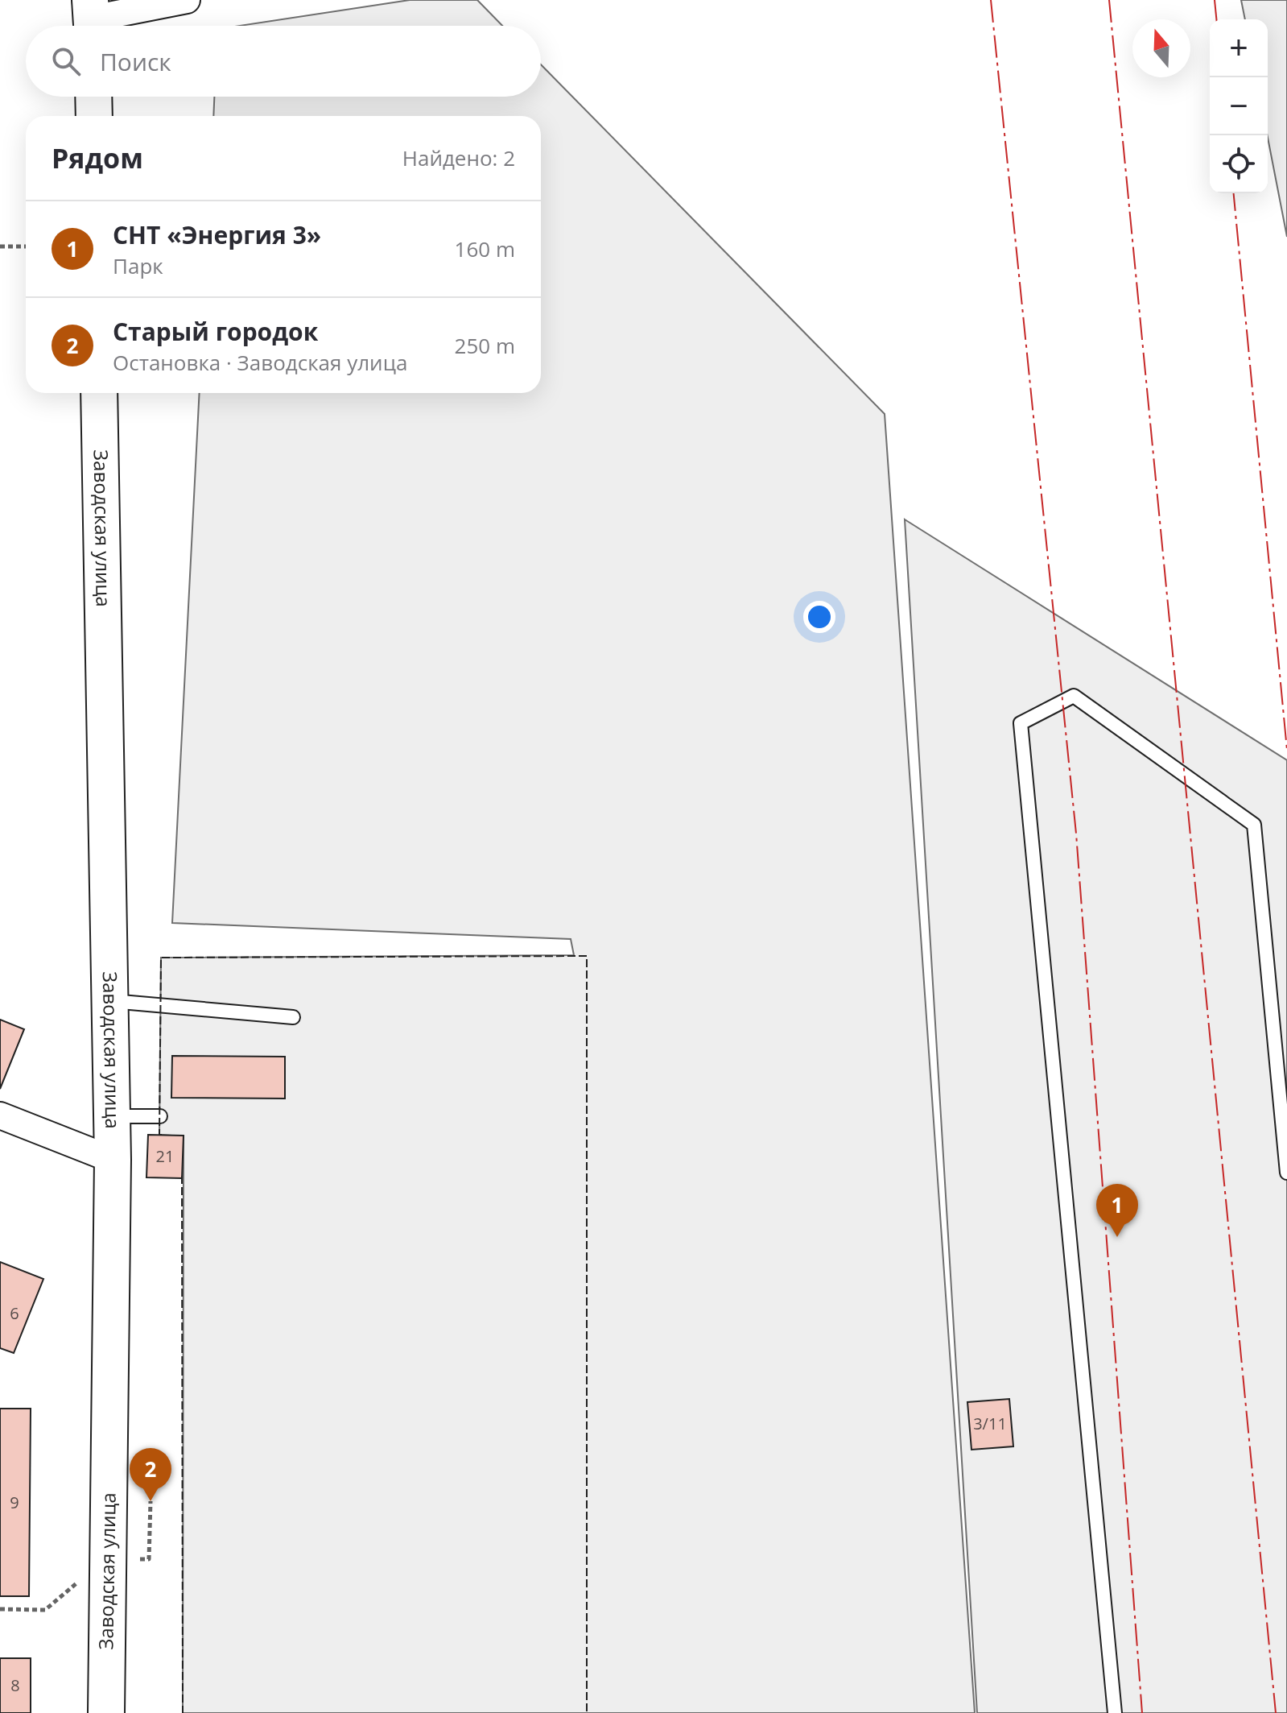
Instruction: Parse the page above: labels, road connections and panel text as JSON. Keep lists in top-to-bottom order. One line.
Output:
{"streets":{"main road":["Заводская улица"]},"house_numbers":["21","6","3/11","9","8"],"north":"top","page":{"map_buttons":["+","−"],"search":"Поиск","heading":["Рядом","Найдено: 2"],"list":[{"mark":"1","name":"СНТ «Энергия 3»","note":"Парк","value":"160 m"},{"mark":"2","name":"Старый городок","note":"Остановка · Заводская улица","value":"250 m"}],"pins":["1","2"]}}
